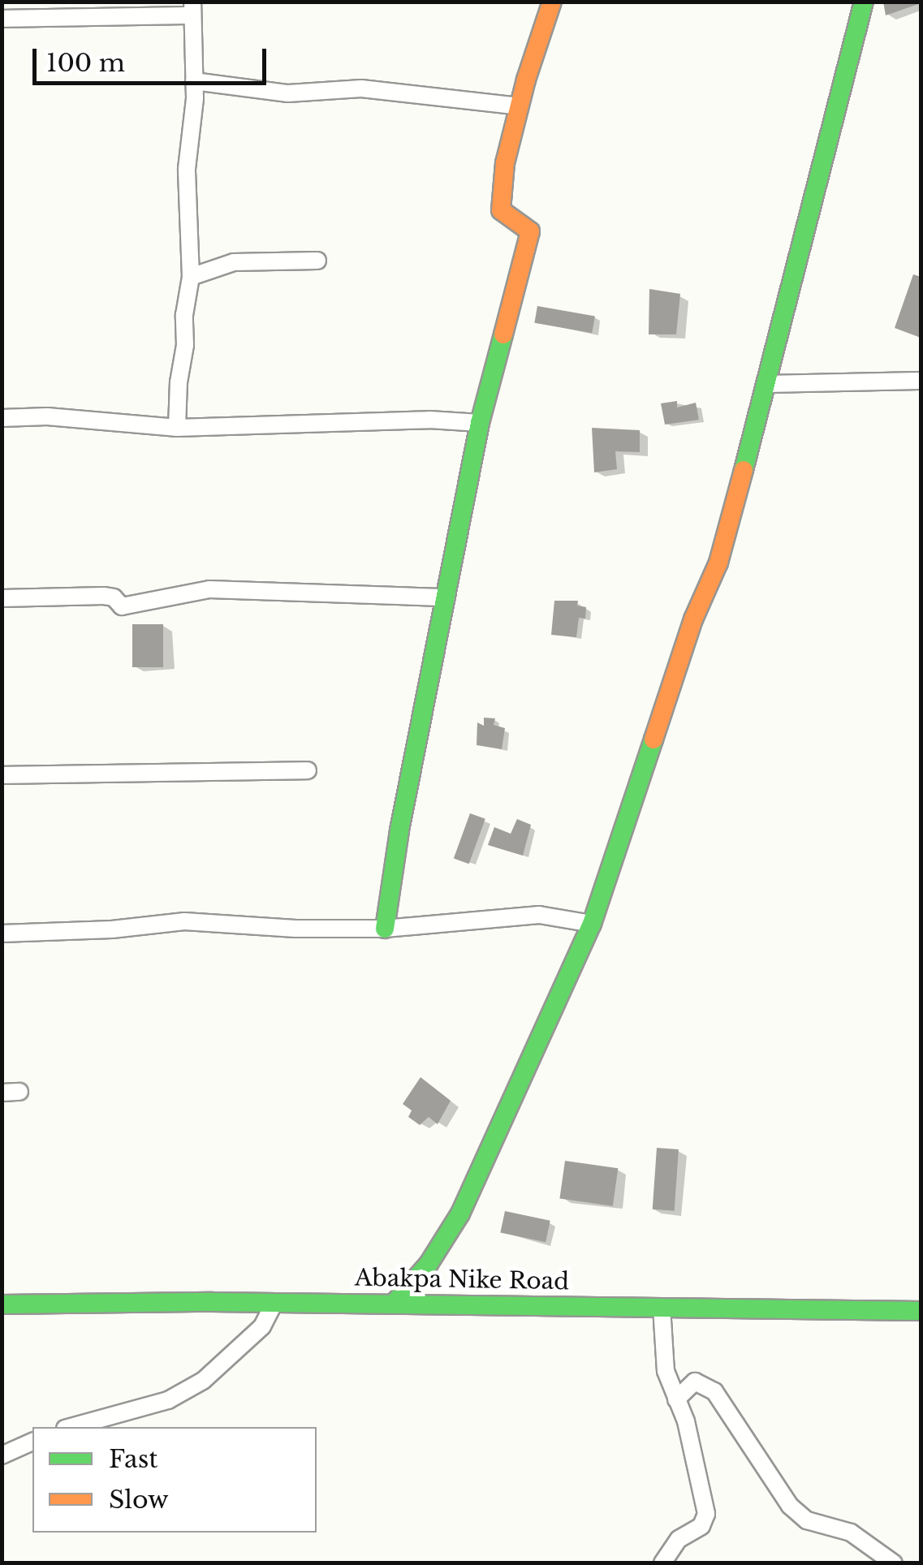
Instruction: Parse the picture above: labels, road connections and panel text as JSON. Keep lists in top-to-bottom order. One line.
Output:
{"streets":{"street":["Abakpa Nike Road"]},"legend":["Fast","Slow"],"scale_bar":"100 m"}
